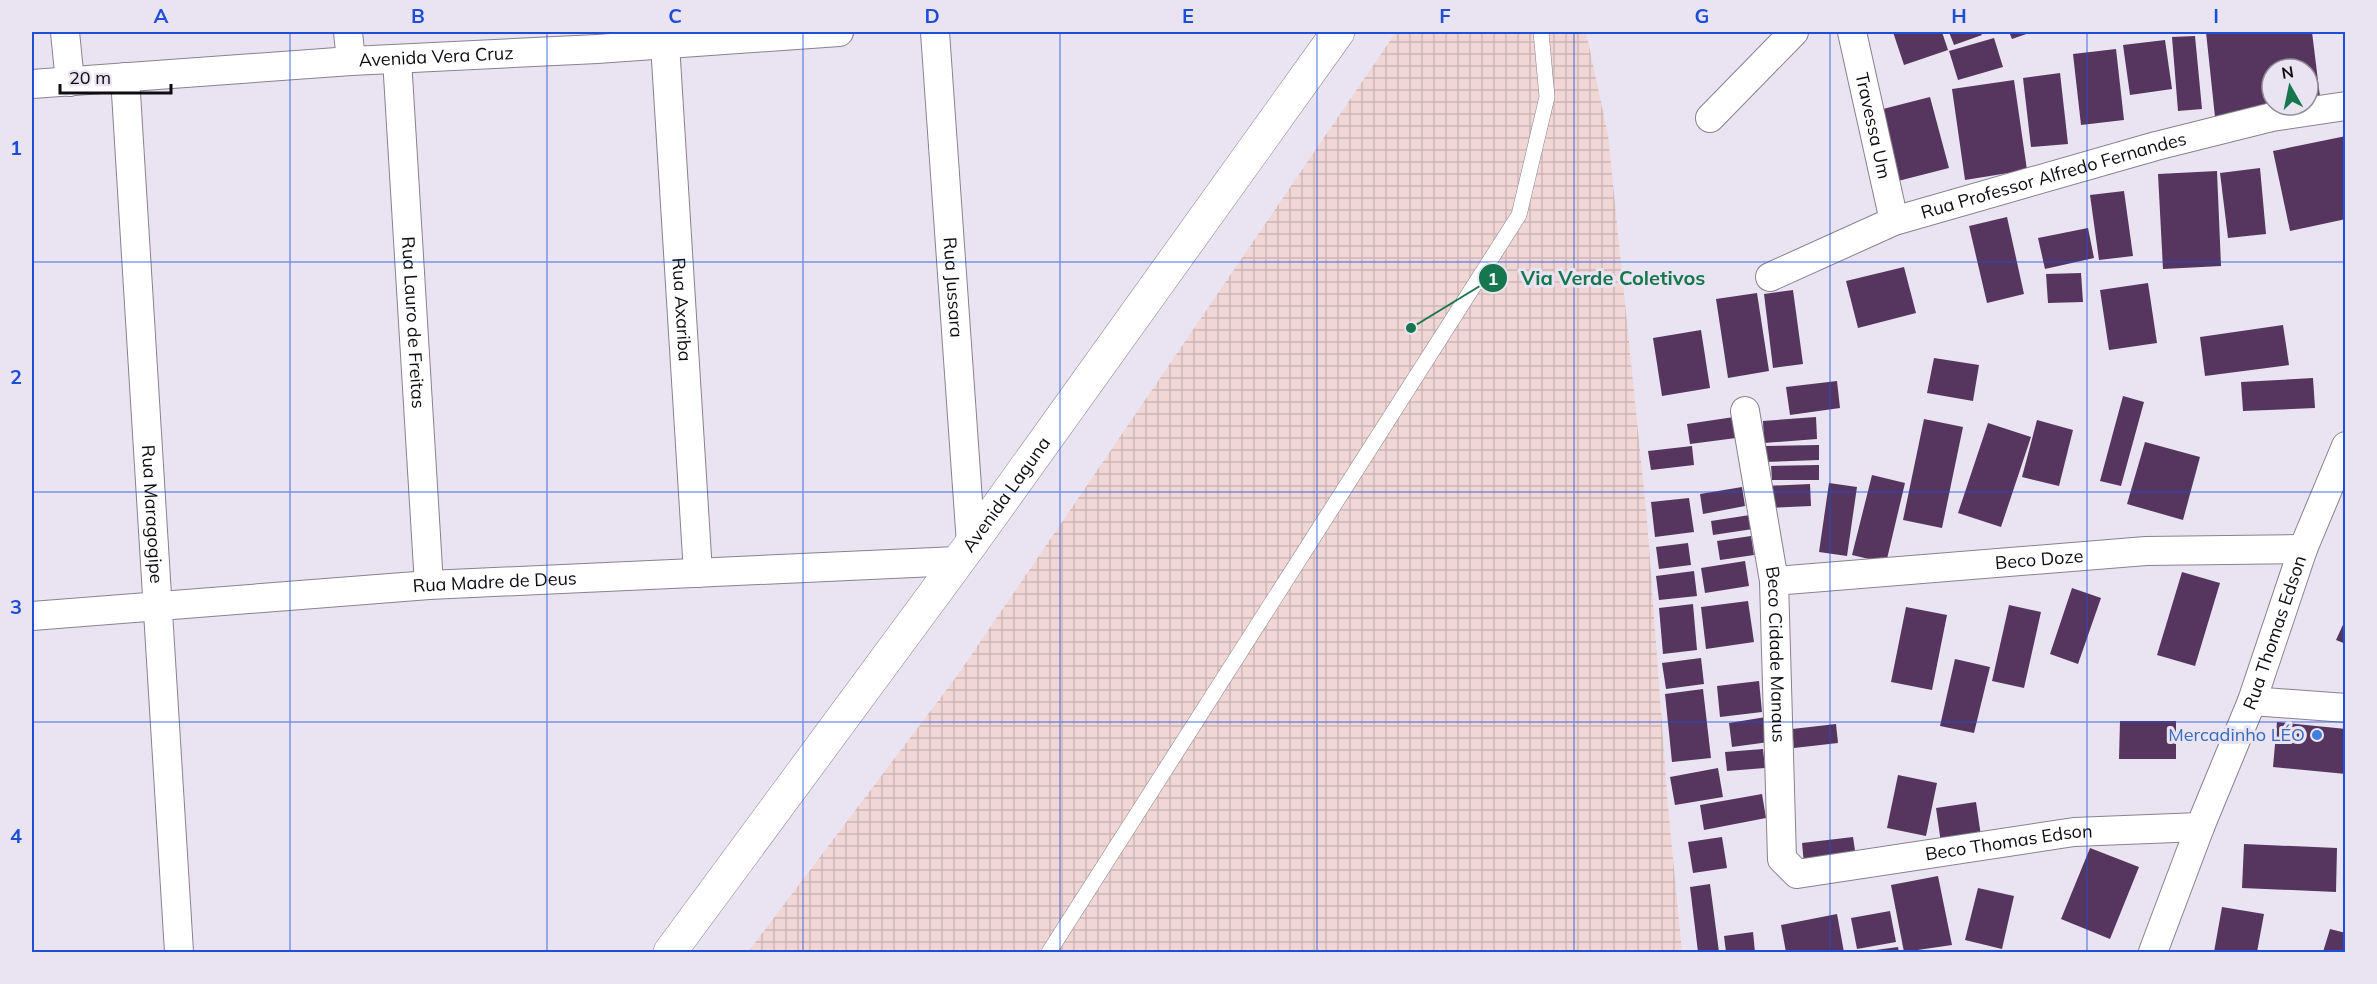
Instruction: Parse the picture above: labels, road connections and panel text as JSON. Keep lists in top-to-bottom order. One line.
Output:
{"streets":{"main road":["Avenida Laguna"],"street":["Avenida Vera Cruz","Travessa Um","Rua Professor Alfredo Fernandes","Rua Jussara","Rua Axariba","Rua Lauro de Freitas","Rua Maragogipe","Beco Doze","Rua Madre de Deus","Rua Thomas Edson","Beco Cidade Manaus","Beco Thomas Edson"]},"crossings":[["Avenida Vera Cruz","Rua Axariba"],["Avenida Vera Cruz","Rua Lauro de Freitas"],["Avenida Vera Cruz","Rua Maragogipe"],["Travessa Um","Rua Professor Alfredo Fernandes"],["Rua Jussara","Avenida Laguna"],["Rua Jussara","Rua Madre de Deus"],["Rua Axariba","Rua Madre de Deus"],["Rua Lauro de Freitas","Rua Madre de Deus"],["Avenida Laguna","Rua Madre de Deus"],["Rua Maragogipe","Rua Madre de Deus"],["Beco Doze","Rua Thomas Edson"],["Beco Doze","Beco Cidade Manaus"],["Rua Thomas Edson","Beco Thomas Edson"],["Beco Cidade Manaus","Beco Thomas Edson"]],"places":["Via Verde Coletivos","Mercadinho LÉO"],"scale_bar":"20 m","north":"top","grid":{"columns":["A","B","C","D","E","F","G","H","I"],"rows":["1","2","3","4"]}}
